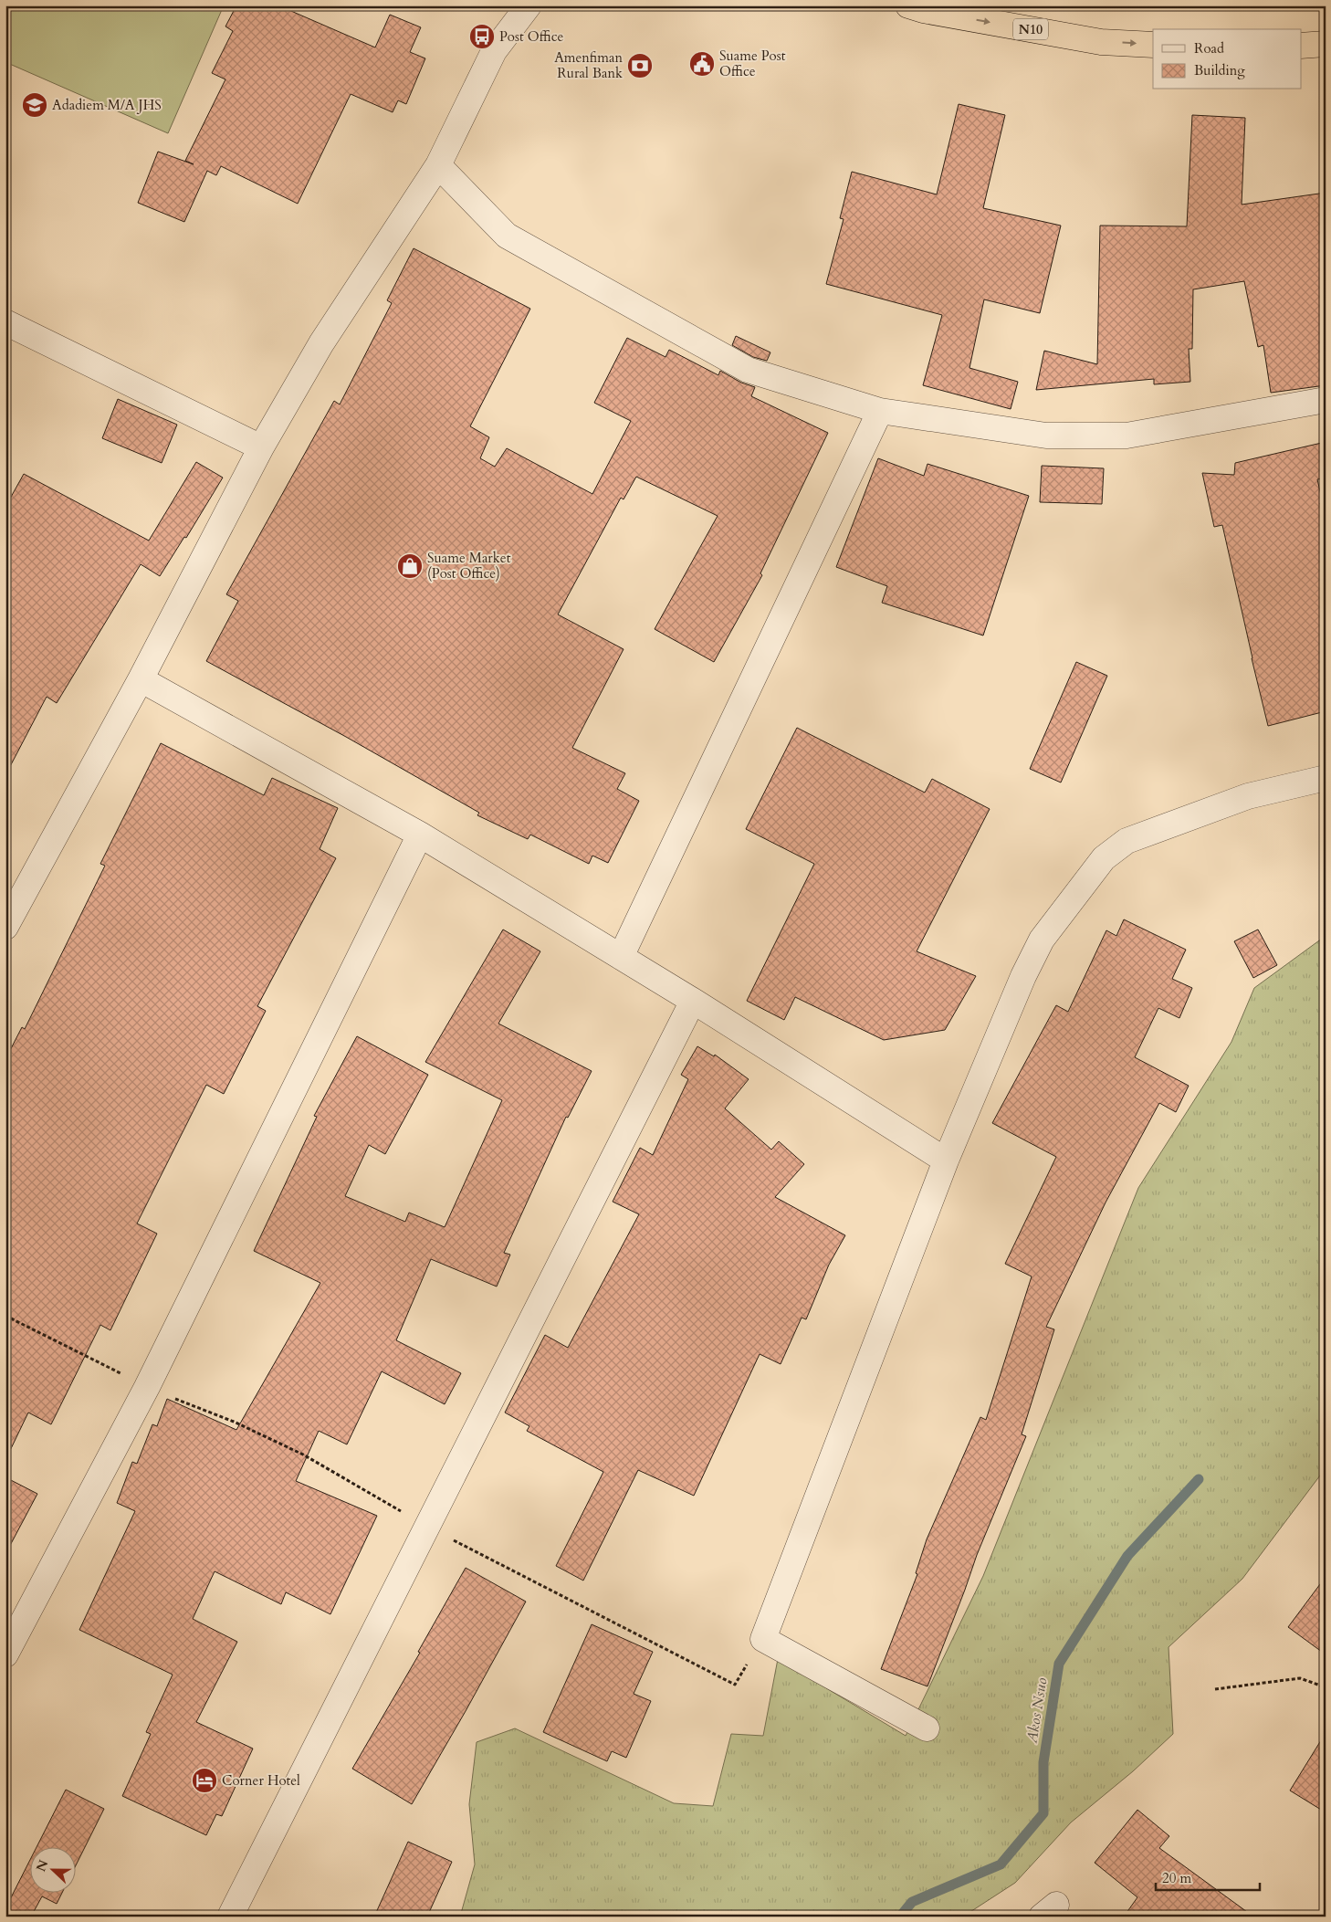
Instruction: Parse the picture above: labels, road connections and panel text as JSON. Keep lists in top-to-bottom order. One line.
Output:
{"streets":{"highway":["N10"]},"water":["Akos Nsuo"],"places":{"bus stop":["Post Office"],"public building":["Suame Post Office"],"bank":["Amenfiman Rural Bank"],"school or university":["Adadiem M/A JHS"],"shop":["Suame Market (Post Office)"],"hotel":["Corner Hotel"]},"legend":["Road","Building"],"scale_bar":"20 m","north":"left"}
